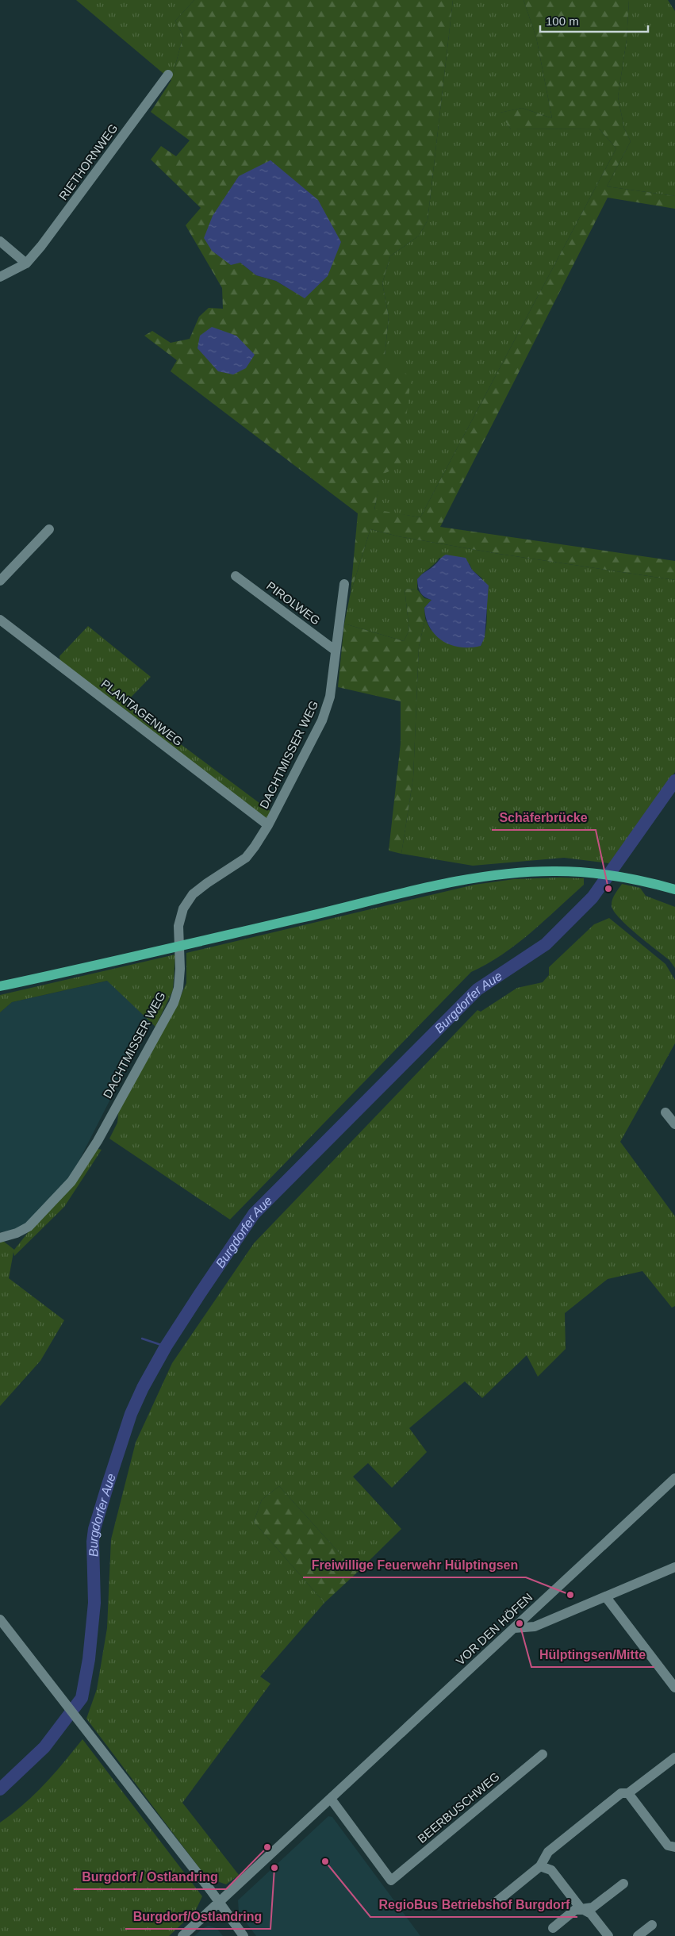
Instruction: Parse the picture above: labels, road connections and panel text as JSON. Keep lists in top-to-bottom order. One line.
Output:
{"streets":{"street":["RIETHORNWEG","PIROLWEG","PLANTAGENWEG","DACHTMISSER WEG","VOR DEN HÖFEN","BEERBUSCHWEG"]},"crossings":[["PIROLWEG","DACHTMISSER WEG"],["PLANTAGENWEG","DACHTMISSER WEG"],["VOR DEN HÖFEN","BEERBUSCHWEG"]],"water":["Burgdorfer Aue"],"places":["Schäferbrücke","Freiwillige Feuerwehr Hülptingsen","Hülptingsen/Mitte","Burgdorf / Ostlandring","RegioBus Betriebshof Burgdorf","Burgdorf/Ostlandring"],"scale_bar":"100 m"}
